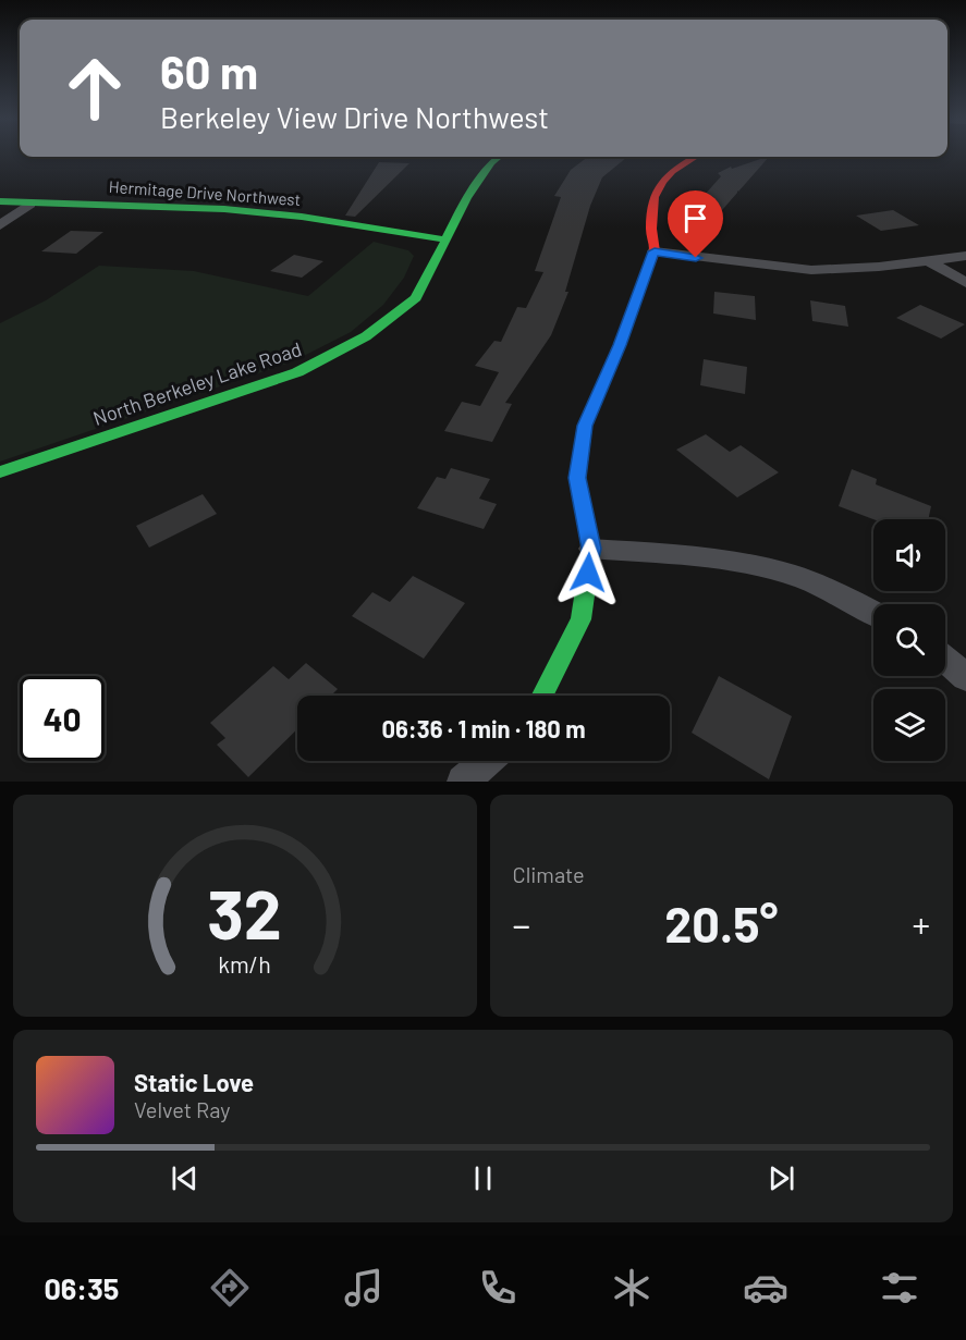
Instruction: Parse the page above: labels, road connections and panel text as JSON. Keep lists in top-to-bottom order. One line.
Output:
{"streets":{"street":["Hermitage Drive Northwest","North Berkeley Lake Road"]},"crossings":[["Hermitage Drive Northwest","North Berkeley Lake Road"]],"page":{"turn":["60 m","Berkeley View Drive Northwest"],"limit":"40","trip":"06:36 · 1 min · 180 m","tile":"Climate","heat":["−","20.5°","+"],"song":["Static Love","Velvet Ray"],"tabs":"06:35","gauge":["32","km/h"]}}
